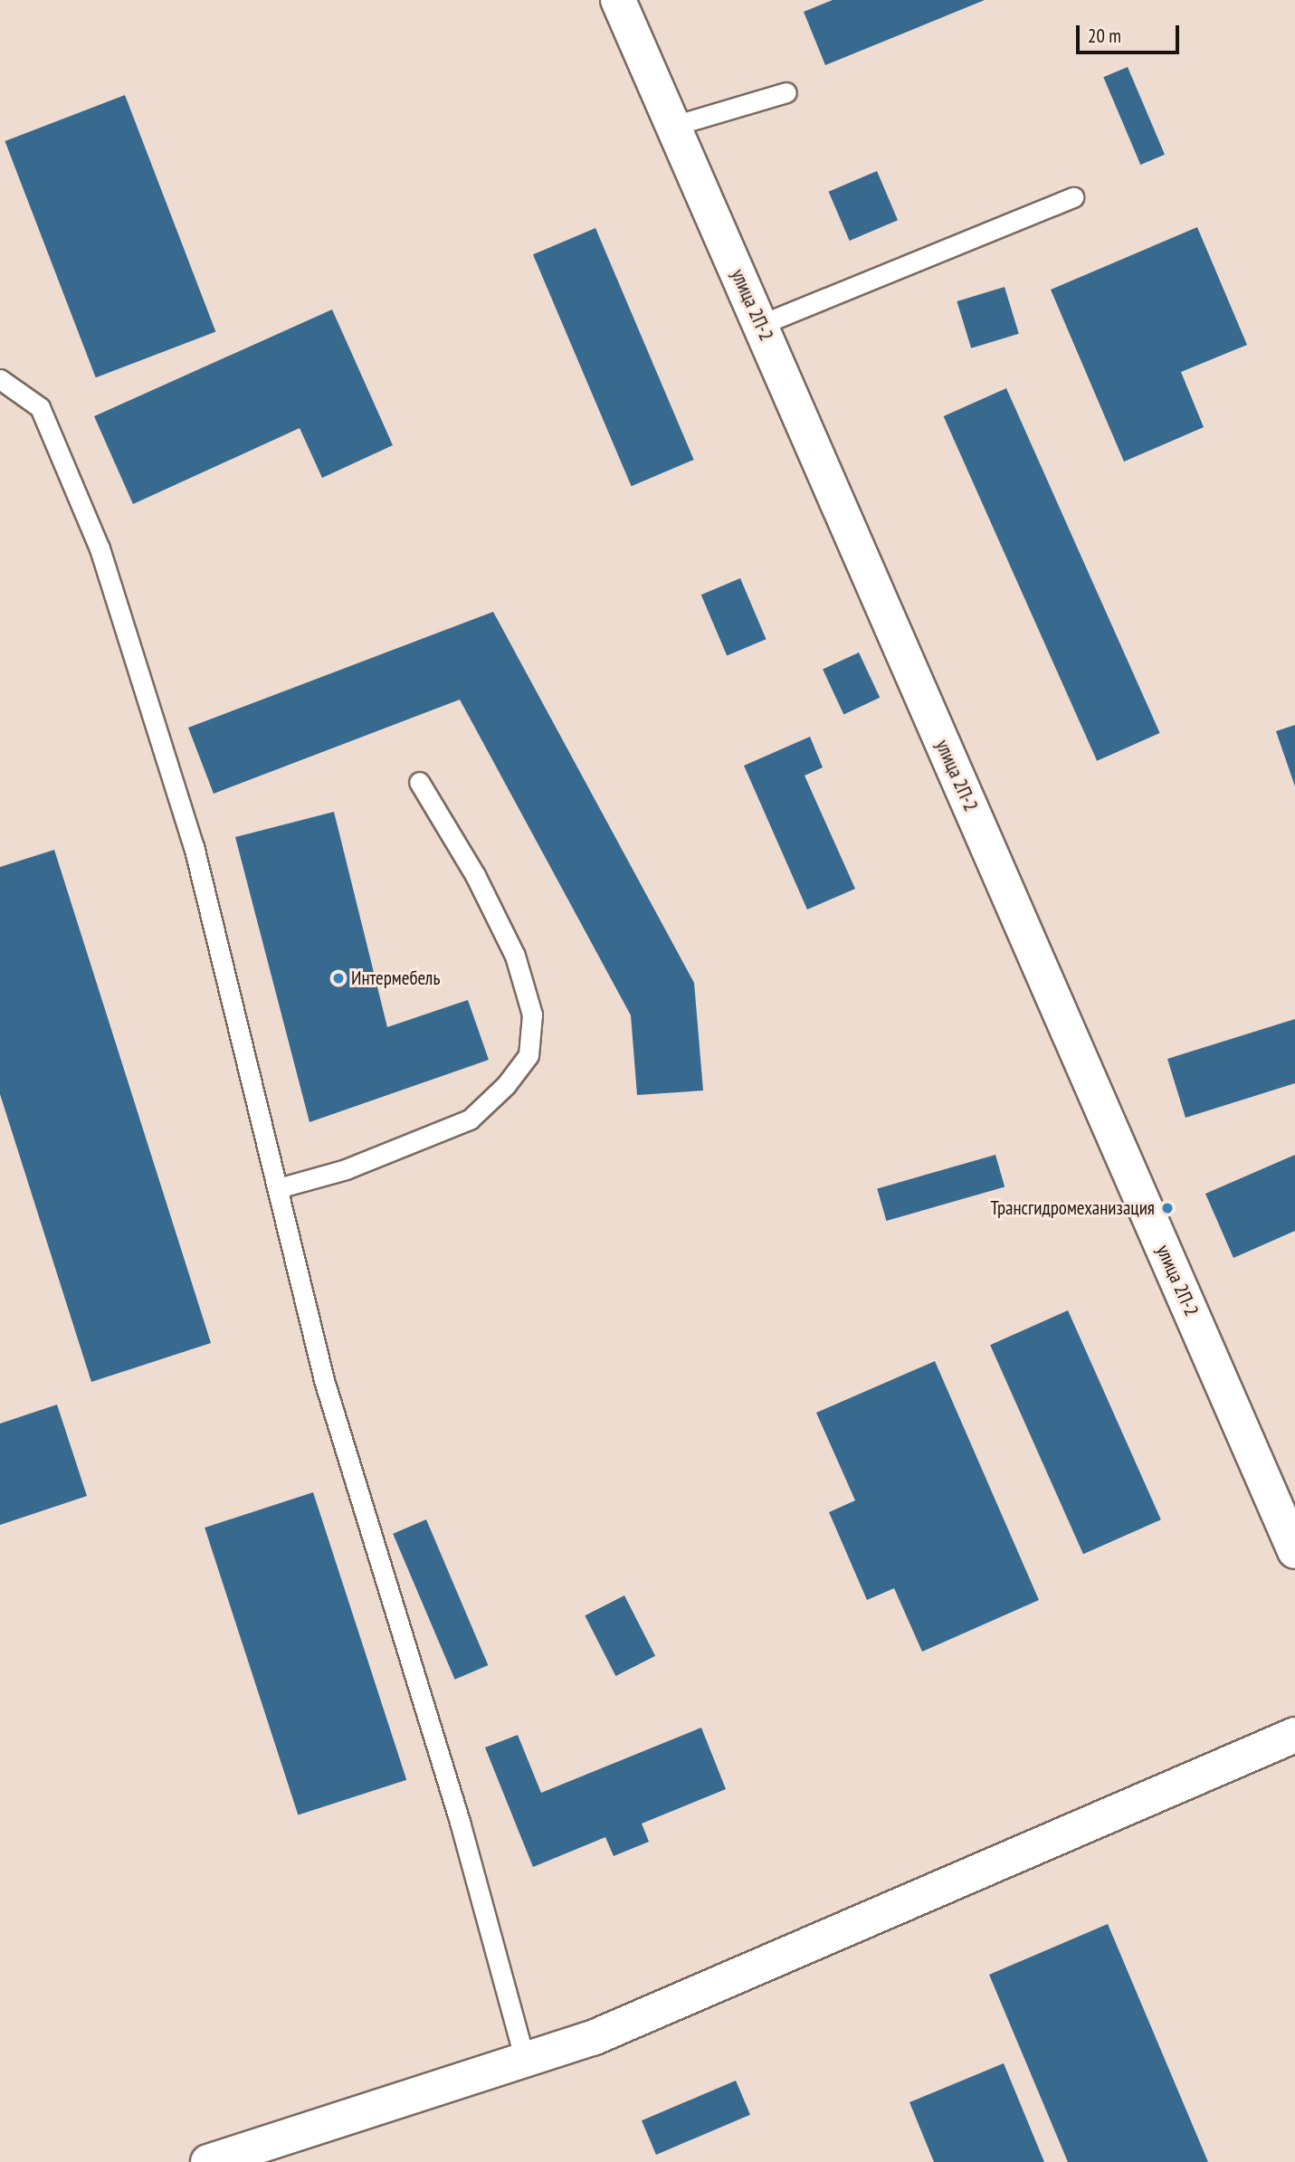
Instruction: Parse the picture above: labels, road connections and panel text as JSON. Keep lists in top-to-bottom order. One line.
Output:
{"streets":{"main road":["улица 2П-2"]},"places":["Интермебель","Трансгидромеханизация"],"scale_bar":"20 m"}
